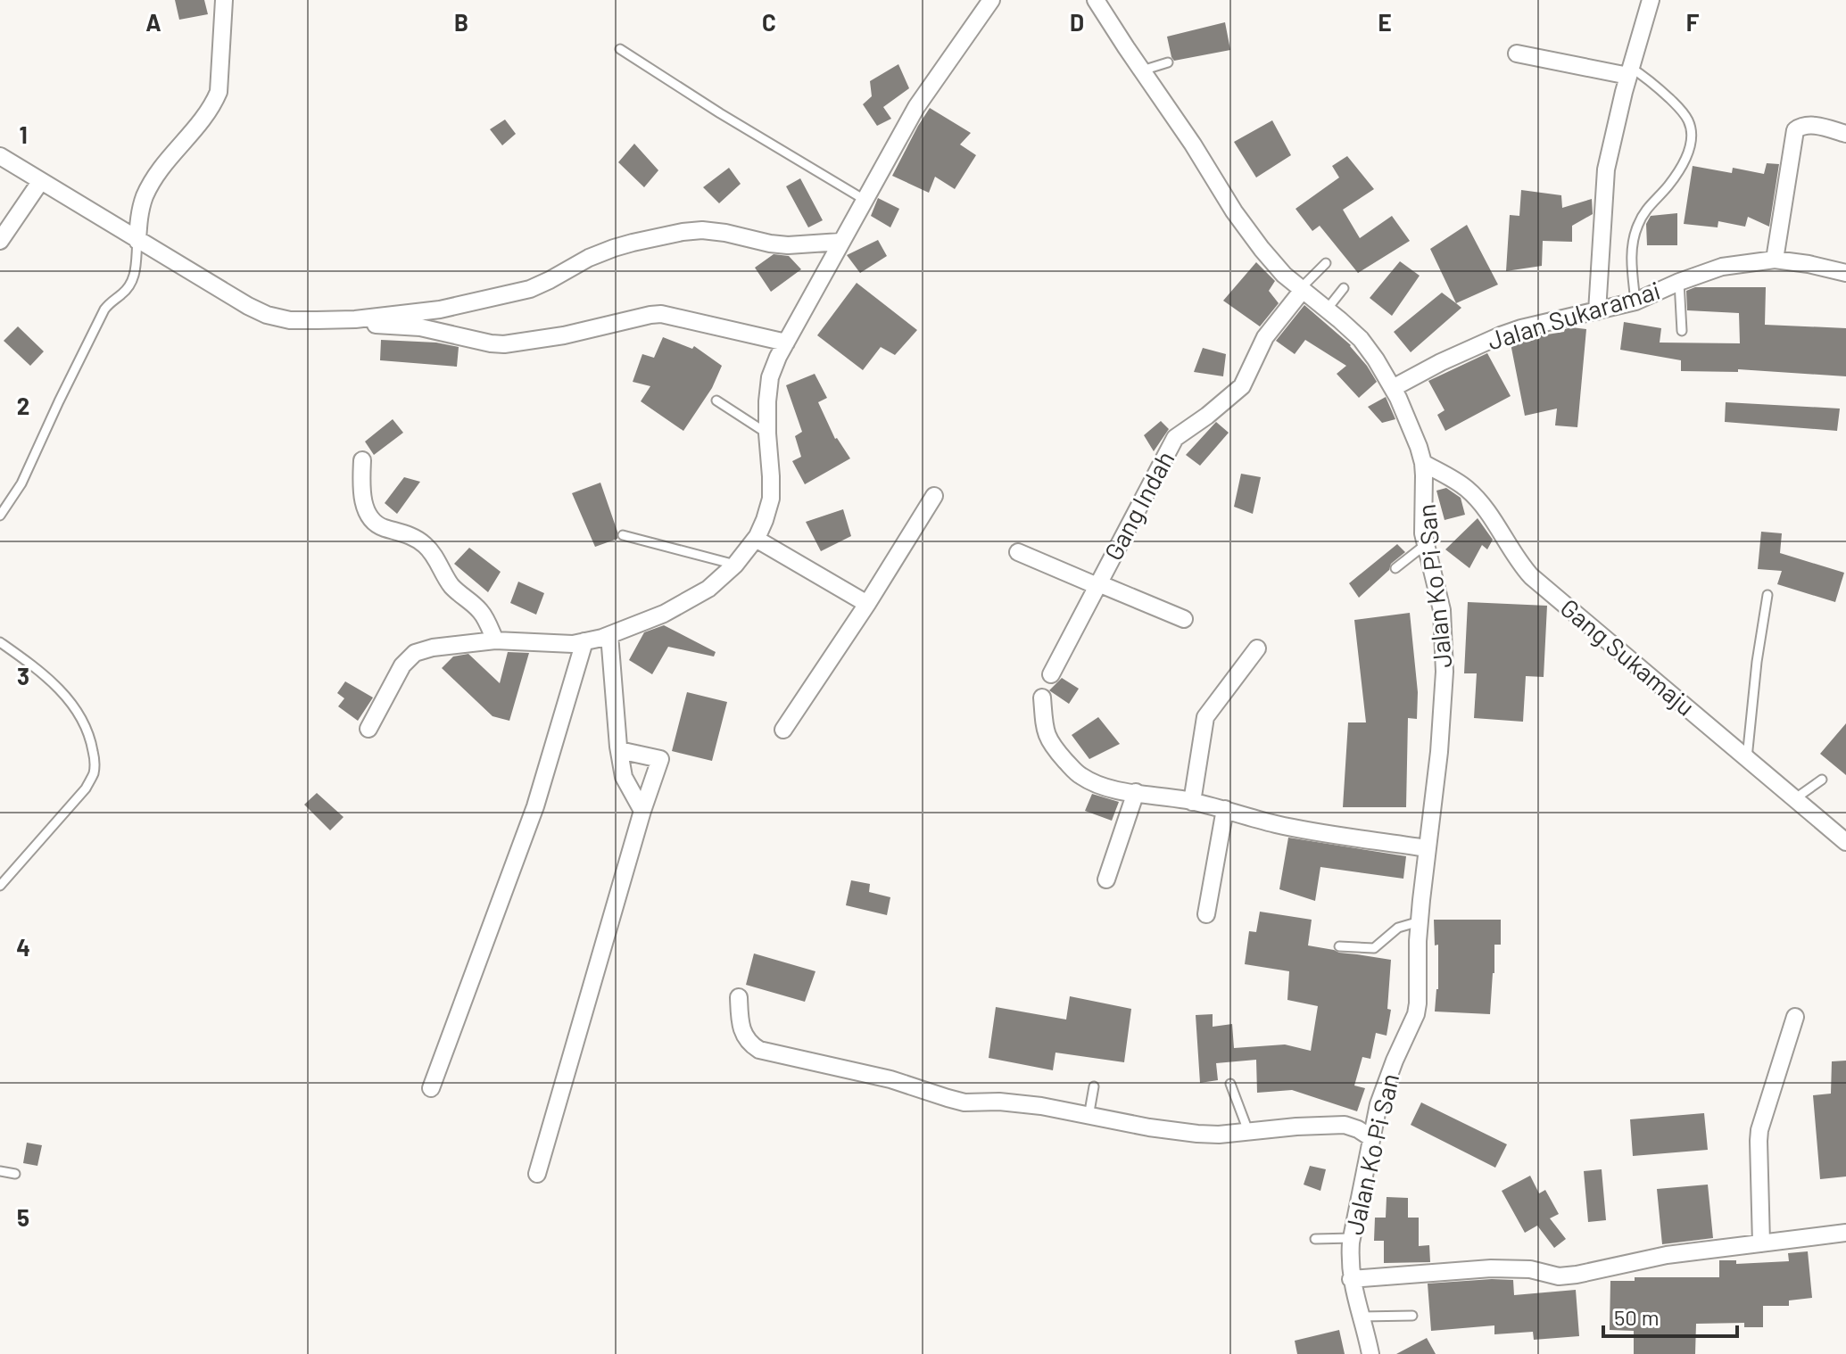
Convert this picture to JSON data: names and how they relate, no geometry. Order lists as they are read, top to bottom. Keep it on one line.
{"streets":{"street":["Jalan Sukaramai","Gang Indah","Jalan Ko Pi San","Gang Sukamaju"]},"crossings":[["Jalan Sukaramai","Jalan Ko Pi San"],["Gang Indah","Jalan Ko Pi San"],["Jalan Ko Pi San","Gang Sukamaju"]],"scale_bar":"50 m","grid":{"columns":["A","B","C","D","E","F"],"rows":["1","2","3","4","5"]}}
